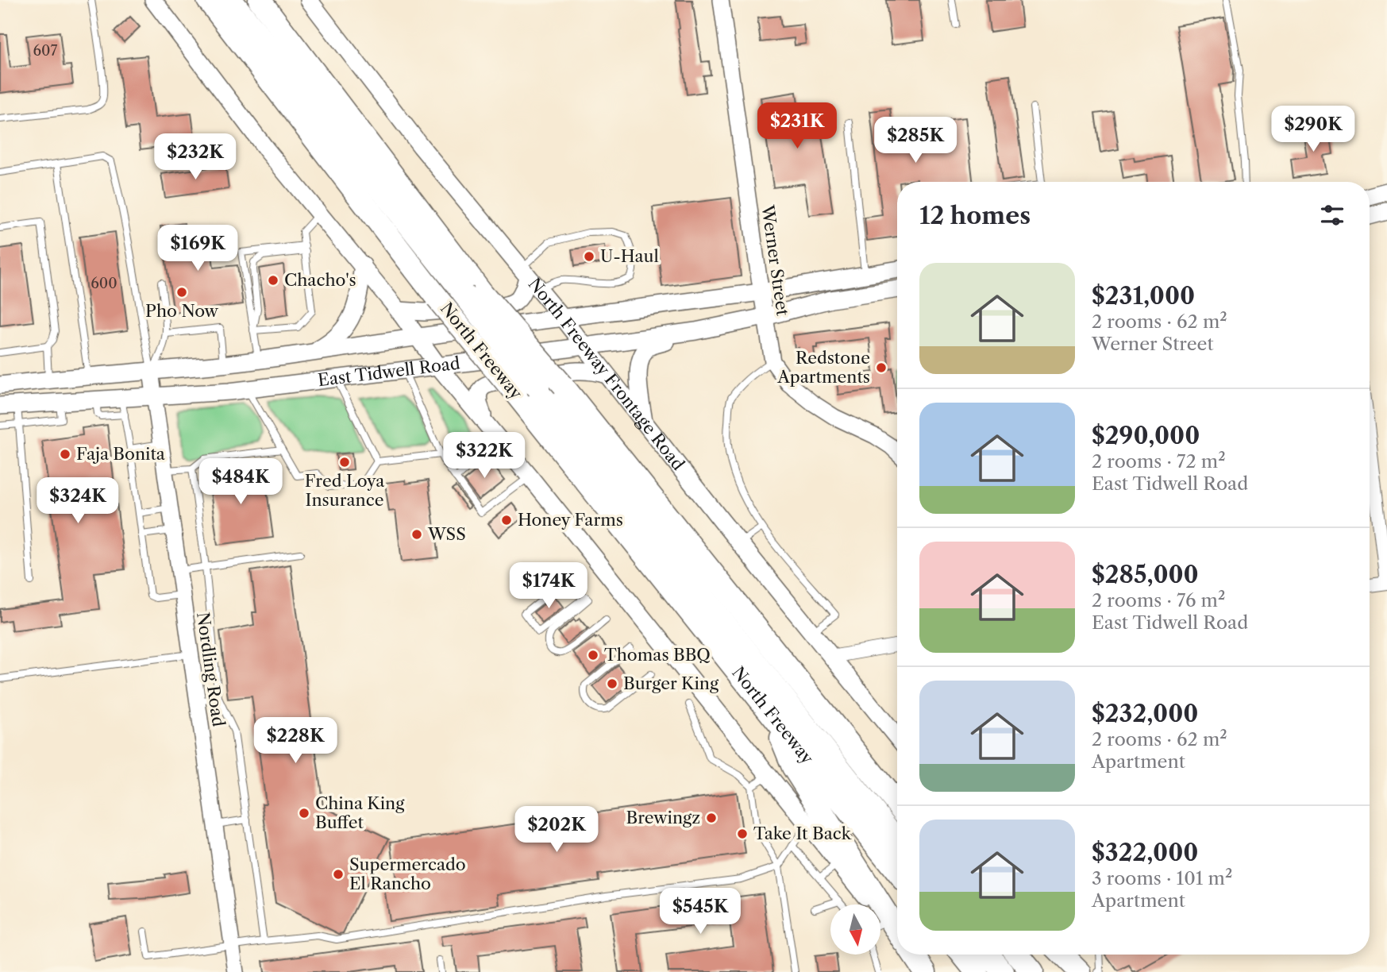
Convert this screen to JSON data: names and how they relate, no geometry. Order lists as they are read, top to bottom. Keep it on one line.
{"streets":{"highway":["North Freeway"],"main road":["East Tidwell Road","North Freeway Frontage Road"],"street":["Werner Street","Nordling Road"]},"crossings":[["Werner Street","East Tidwell Road"],["East Tidwell Road","North Freeway Frontage Road"],["East Tidwell Road","Nordling Road"]],"places":["U-Haul","Chacho's","Pho Now","Redstone Apartments","Faja Bonita","Fred Loya Insurance","Honey Farms","WSS","Thomas BBQ","Burger King","China King Buffet","Brewingz","Take It Back","Supermercado El Rancho"],"house_numbers":["607","600"],"north":"bottom","page":{"price":["$231K","$290K","$285K","$232K","$169K","$322K","$484K","$324K","$174K","$228K","$202K","$545K"],"heading":"12 homes","list":[{"name":"$231,000","note":"2 rooms · 62 m² · Werner Street"},{"name":"$290,000","note":"2 rooms · 72 m² · East Tidwell Road"},{"name":"$285,000","note":"2 rooms · 76 m² · East Tidwell Road"},{"name":"$232,000","note":"2 rooms · 62 m² · Apartment"},{"name":"$322,000","note":"3 rooms · 101 m² · Apartment"}]}}
